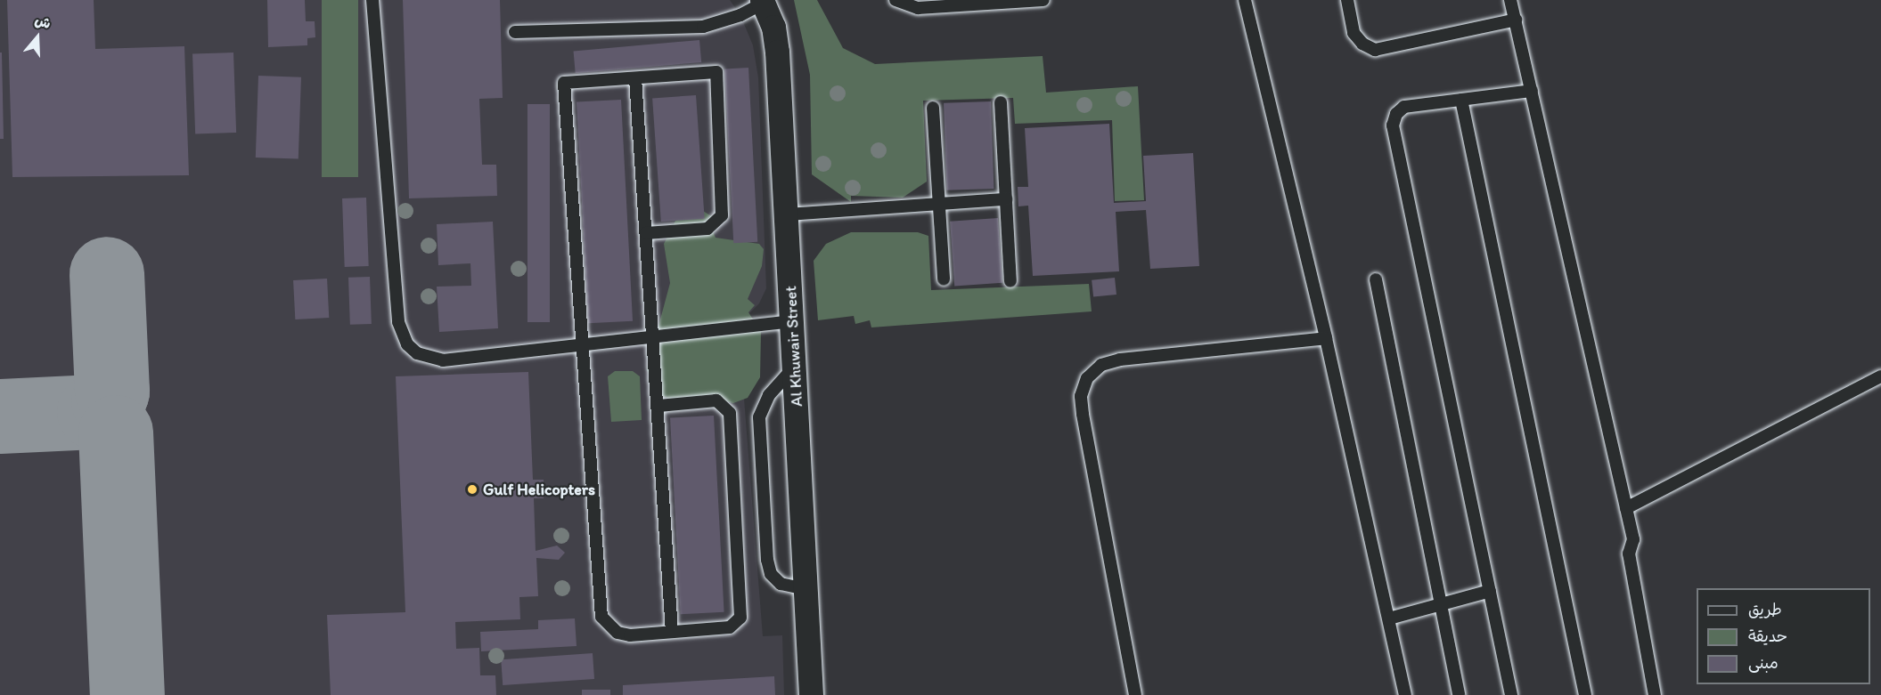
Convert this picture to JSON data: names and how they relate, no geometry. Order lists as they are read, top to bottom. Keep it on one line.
{"streets":{"street":["Al Khuwair Street"]},"places":["Gulf Helicopters"],"legend":["طريق","حديقة","مبنى"],"north":"top"}
